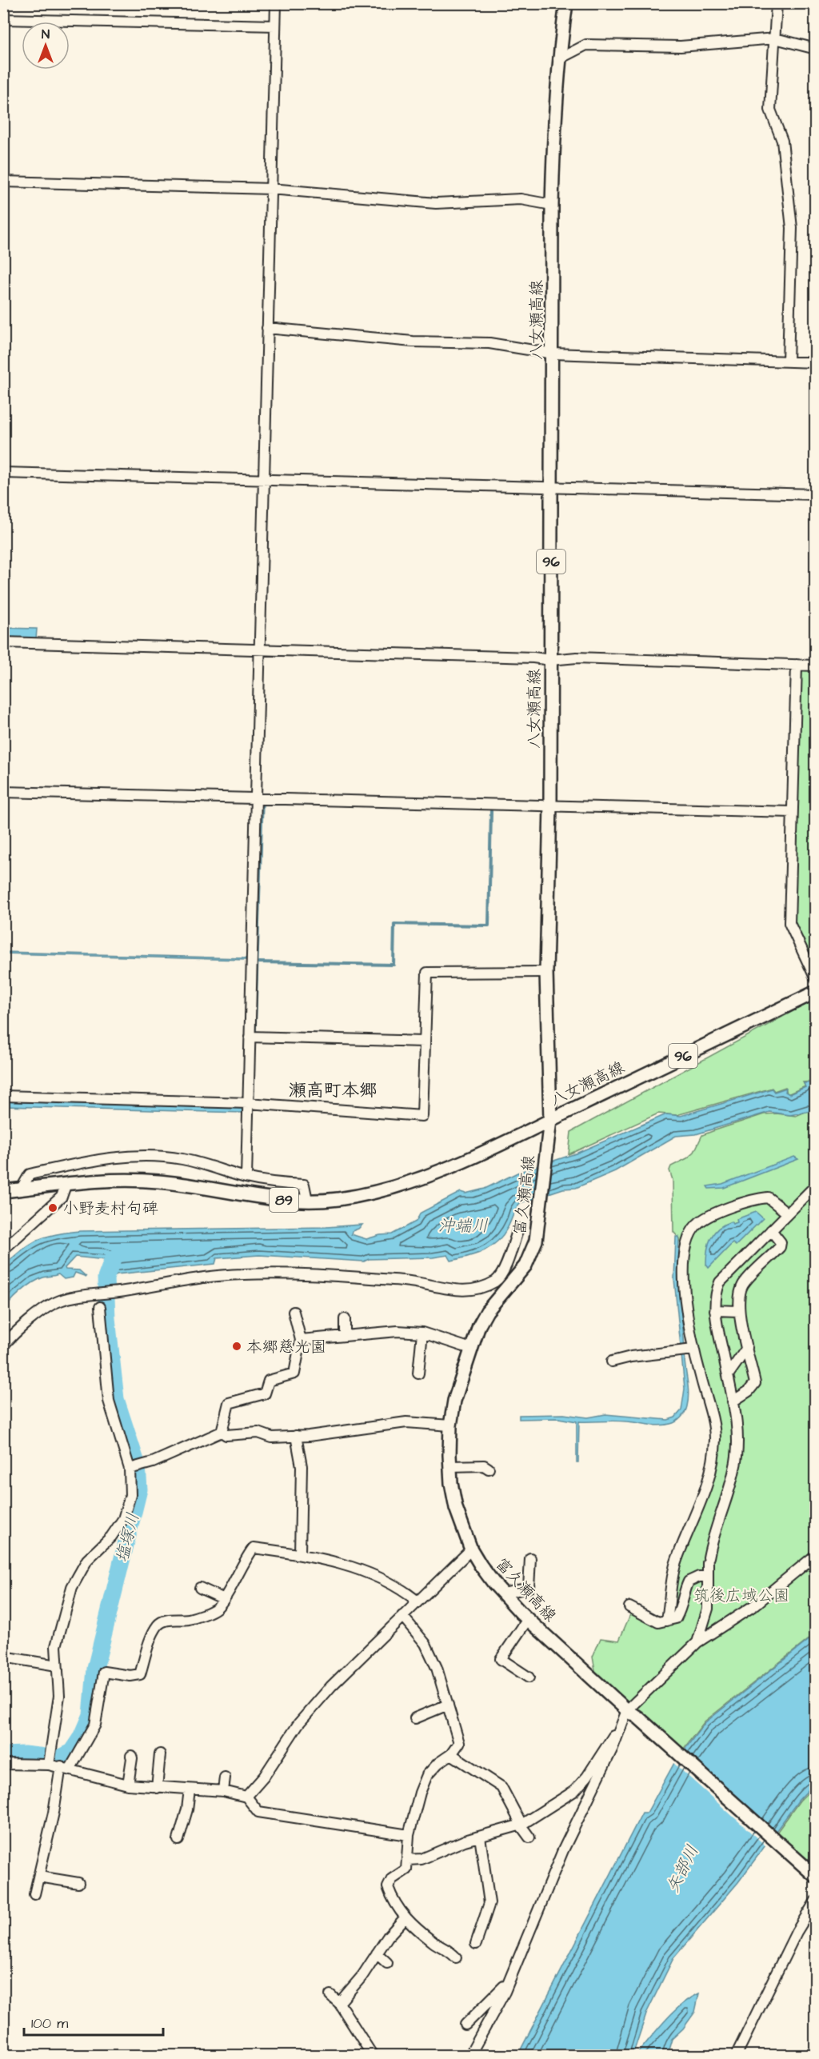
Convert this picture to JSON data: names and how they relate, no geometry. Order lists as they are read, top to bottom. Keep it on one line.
{"streets":{"main road":["八女瀬高線","96","富久瀬高線","89"]},"crossings":[["八女瀬高線","富久瀬高線"],["八女瀬高線","89"],["富久瀬高線","89"]],"districts":["瀬高町本郷"],"water":["沖端川","塩塚川","矢部川"],"parks":["筑後広域公園"],"places":["小野麦村句碑","本郷慈光園"],"scale_bar":"100 m","north":"top"}
